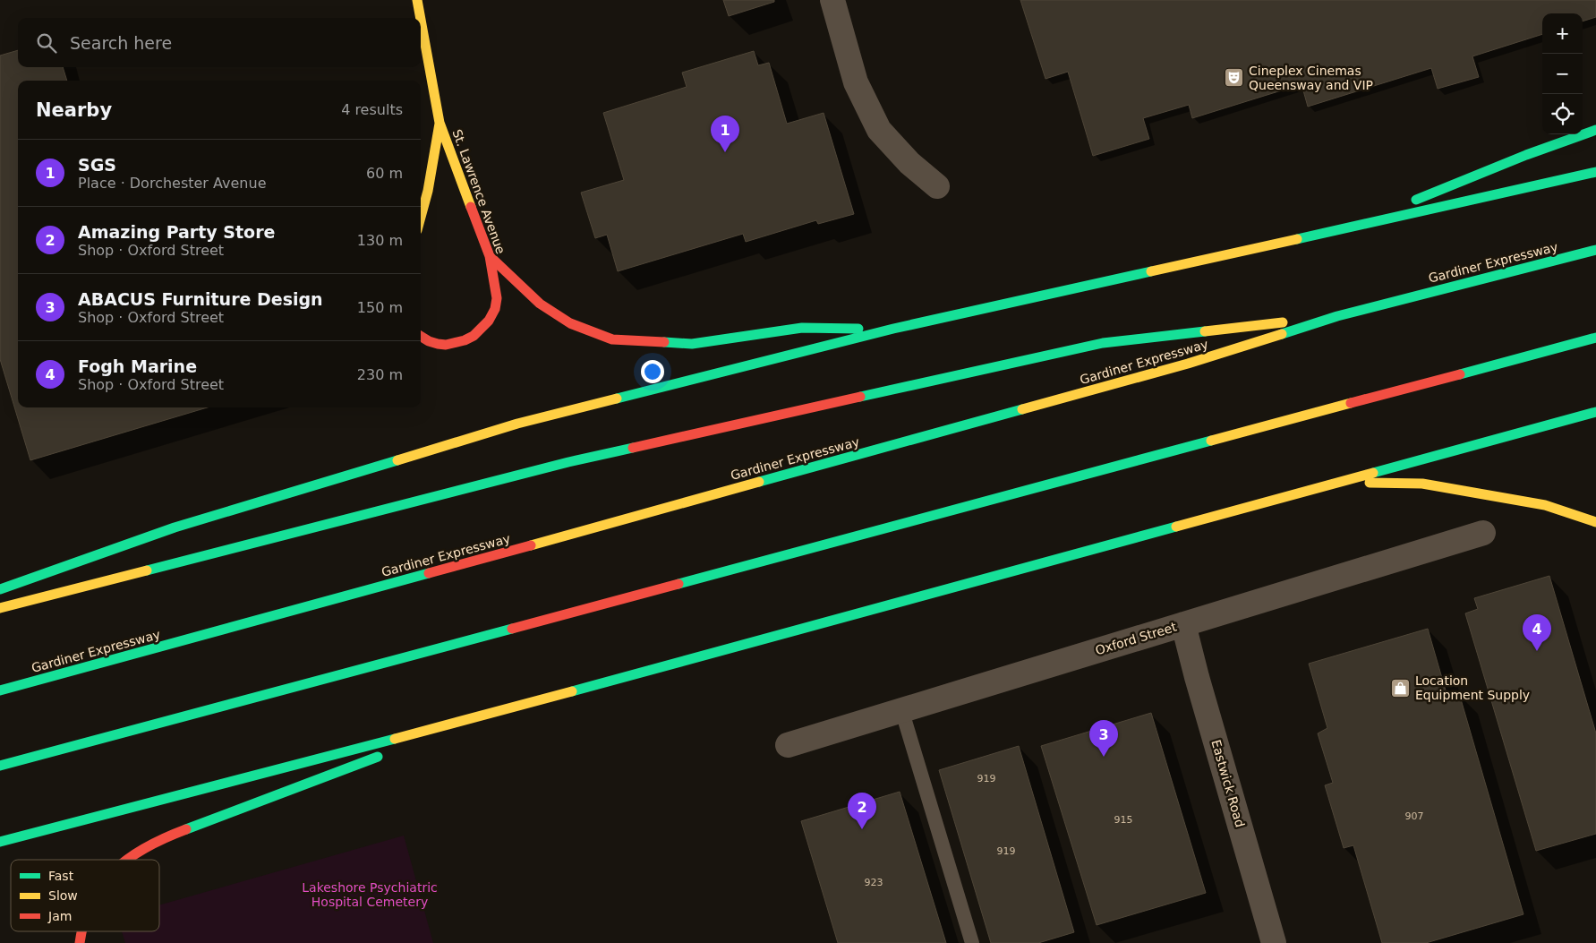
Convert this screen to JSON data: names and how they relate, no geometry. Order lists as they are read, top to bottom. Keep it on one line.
{"streets":{"main road":["St. Lawrence Avenue","Gardiner Expressway"],"street":["Oxford Street","Eastwick Road"]},"crossings":[["Oxford Street","Eastwick Road"]],"parks":["Lakeshore Psychiatric Hospital Cemetery"],"places":{"theatre":["Cineplex Cinemas Queensway and VIP"],"shop":["Location Equipment Supply"]},"house_numbers":["919","907","915","919","923"],"legend":["Fast","Slow","Jam"],"page":{"map_buttons":["+","−"],"search":"Search here","heading":["Nearby","4 results"],"pins":["1","4","3","2"],"list":[{"mark":"1","name":"SGS","note":"Place · Dorchester Avenue","value":"60 m"},{"mark":"2","name":"Amazing Party Store","note":"Shop · Oxford Street","value":"130 m"},{"mark":"3","name":"ABACUS Furniture Design","note":"Shop · Oxford Street","value":"150 m"},{"mark":"4","name":"Fogh Marine","note":"Shop · Oxford Street","value":"230 m"}]}}
